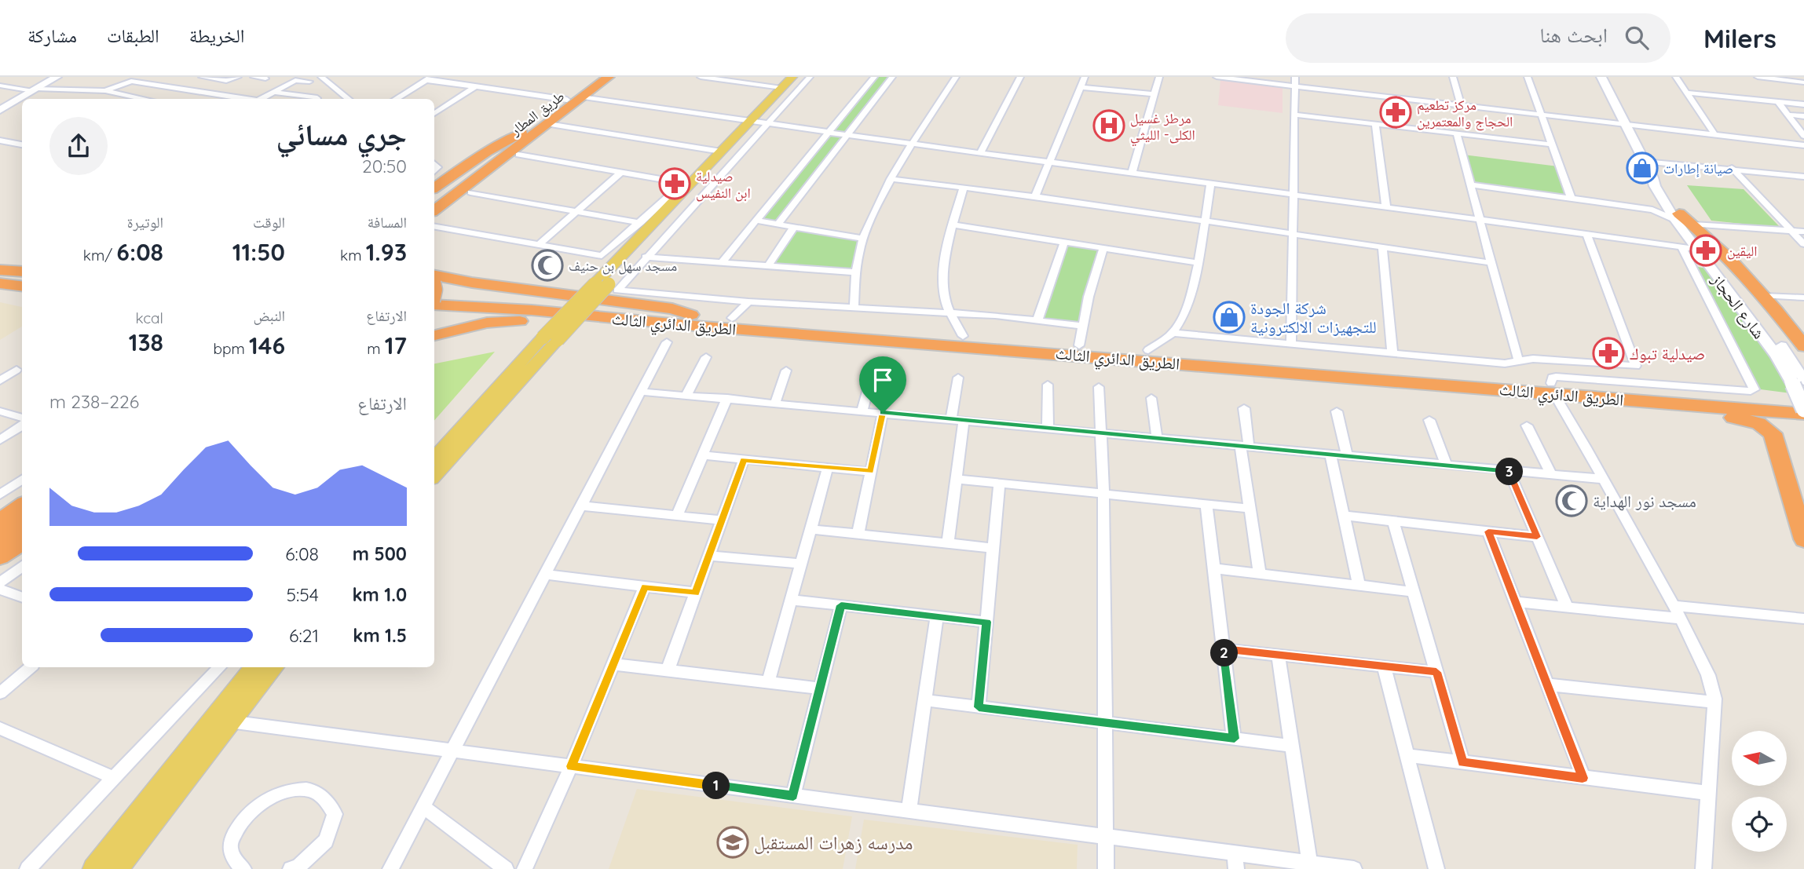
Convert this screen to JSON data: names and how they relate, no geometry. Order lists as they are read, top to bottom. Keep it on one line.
{"streets":{"highway":["طريق المطار","الطريق الدائري الثالث"],"main road":["شارع الحجاز"]},"crossings":[["شارع الحجاز","الطريق الدائري الثالث"]],"places":{"pharmacy":["مركز تطعيم الحجاج والمعتمرين","صيدلية ابن النفيس","اليقين","صيدلية تبوك"],"hospital":["مرطز غسيل الكلى- الليثي"],"shop":["صيانة إطارات","شركة الجودة للتجهيزات الالكترونية"],"mosque":["مسجد سهل بن حنيف","مسجد نور الهداية"],"school or university":["مدرسه زهرات المستقبل"]},"north":"left","page":{"header":"Milers","search":"ابحث هنا","nav":["الخريطة","الطبقات","مشاركة"],"heading":["جري مسائي","20:50"],"stats":[["المسافة","1.93 km"],["الوقت","11:50"],["الوتيرة","6:08 /km"],["الارتفاع","17 m"],["النبض","146 bpm"],["kcal","138"]],"chart":["الارتفاع","226–238 m"],"pins":["3","2","1"],"list":[{"name":"500 m","note":"6:08"},{"name":"1.0 km","note":"5:54"},{"name":"1.5 km","note":"6:21"}]}}
